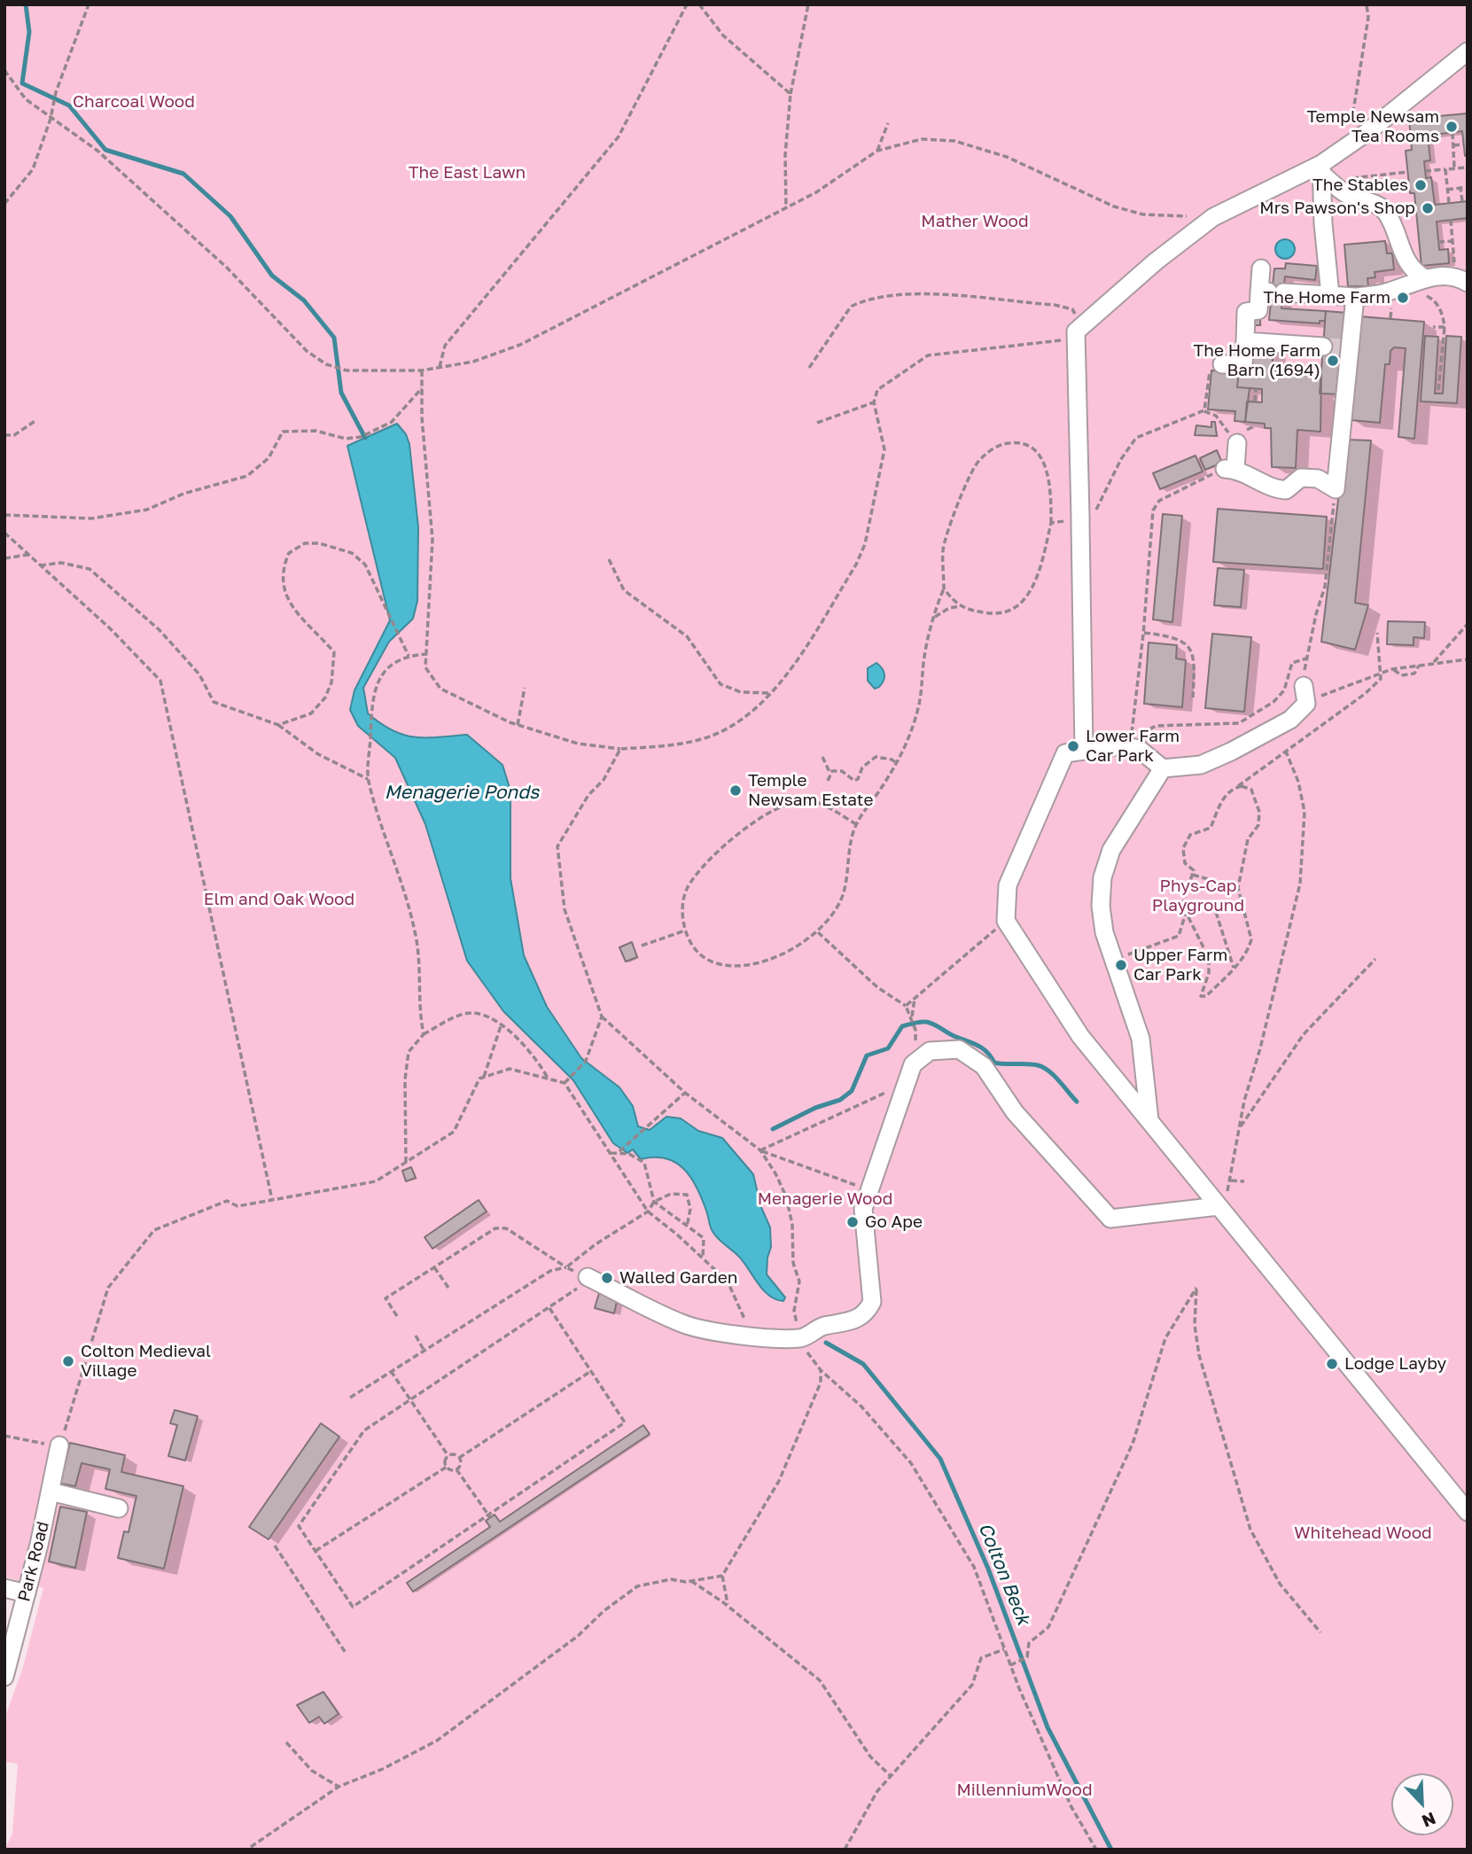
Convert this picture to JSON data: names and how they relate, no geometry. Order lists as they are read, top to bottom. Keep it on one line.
{"streets":{"street":["Park Road"]},"water":["Menagerie Ponds","Colton Beck"],"parks":["Charcoal Wood","The East Lawn","Mather Wood","Phys-Cap Playground","Elm and Oak Wood","Menagerie Wood","Whitehead Wood","MillenniumWood"],"places":["Temple Newsam Tea Rooms","The Stables","Mrs Pawson's Shop","The Home Farm","The Home Farm Barn (1694)","Lower Farm Car Park","Temple Newsam Estate","Upper Farm Car Park","Go Ape","Walled Garden","Colton Medieval Village","Lodge Layby"],"north":"bottom right"}
